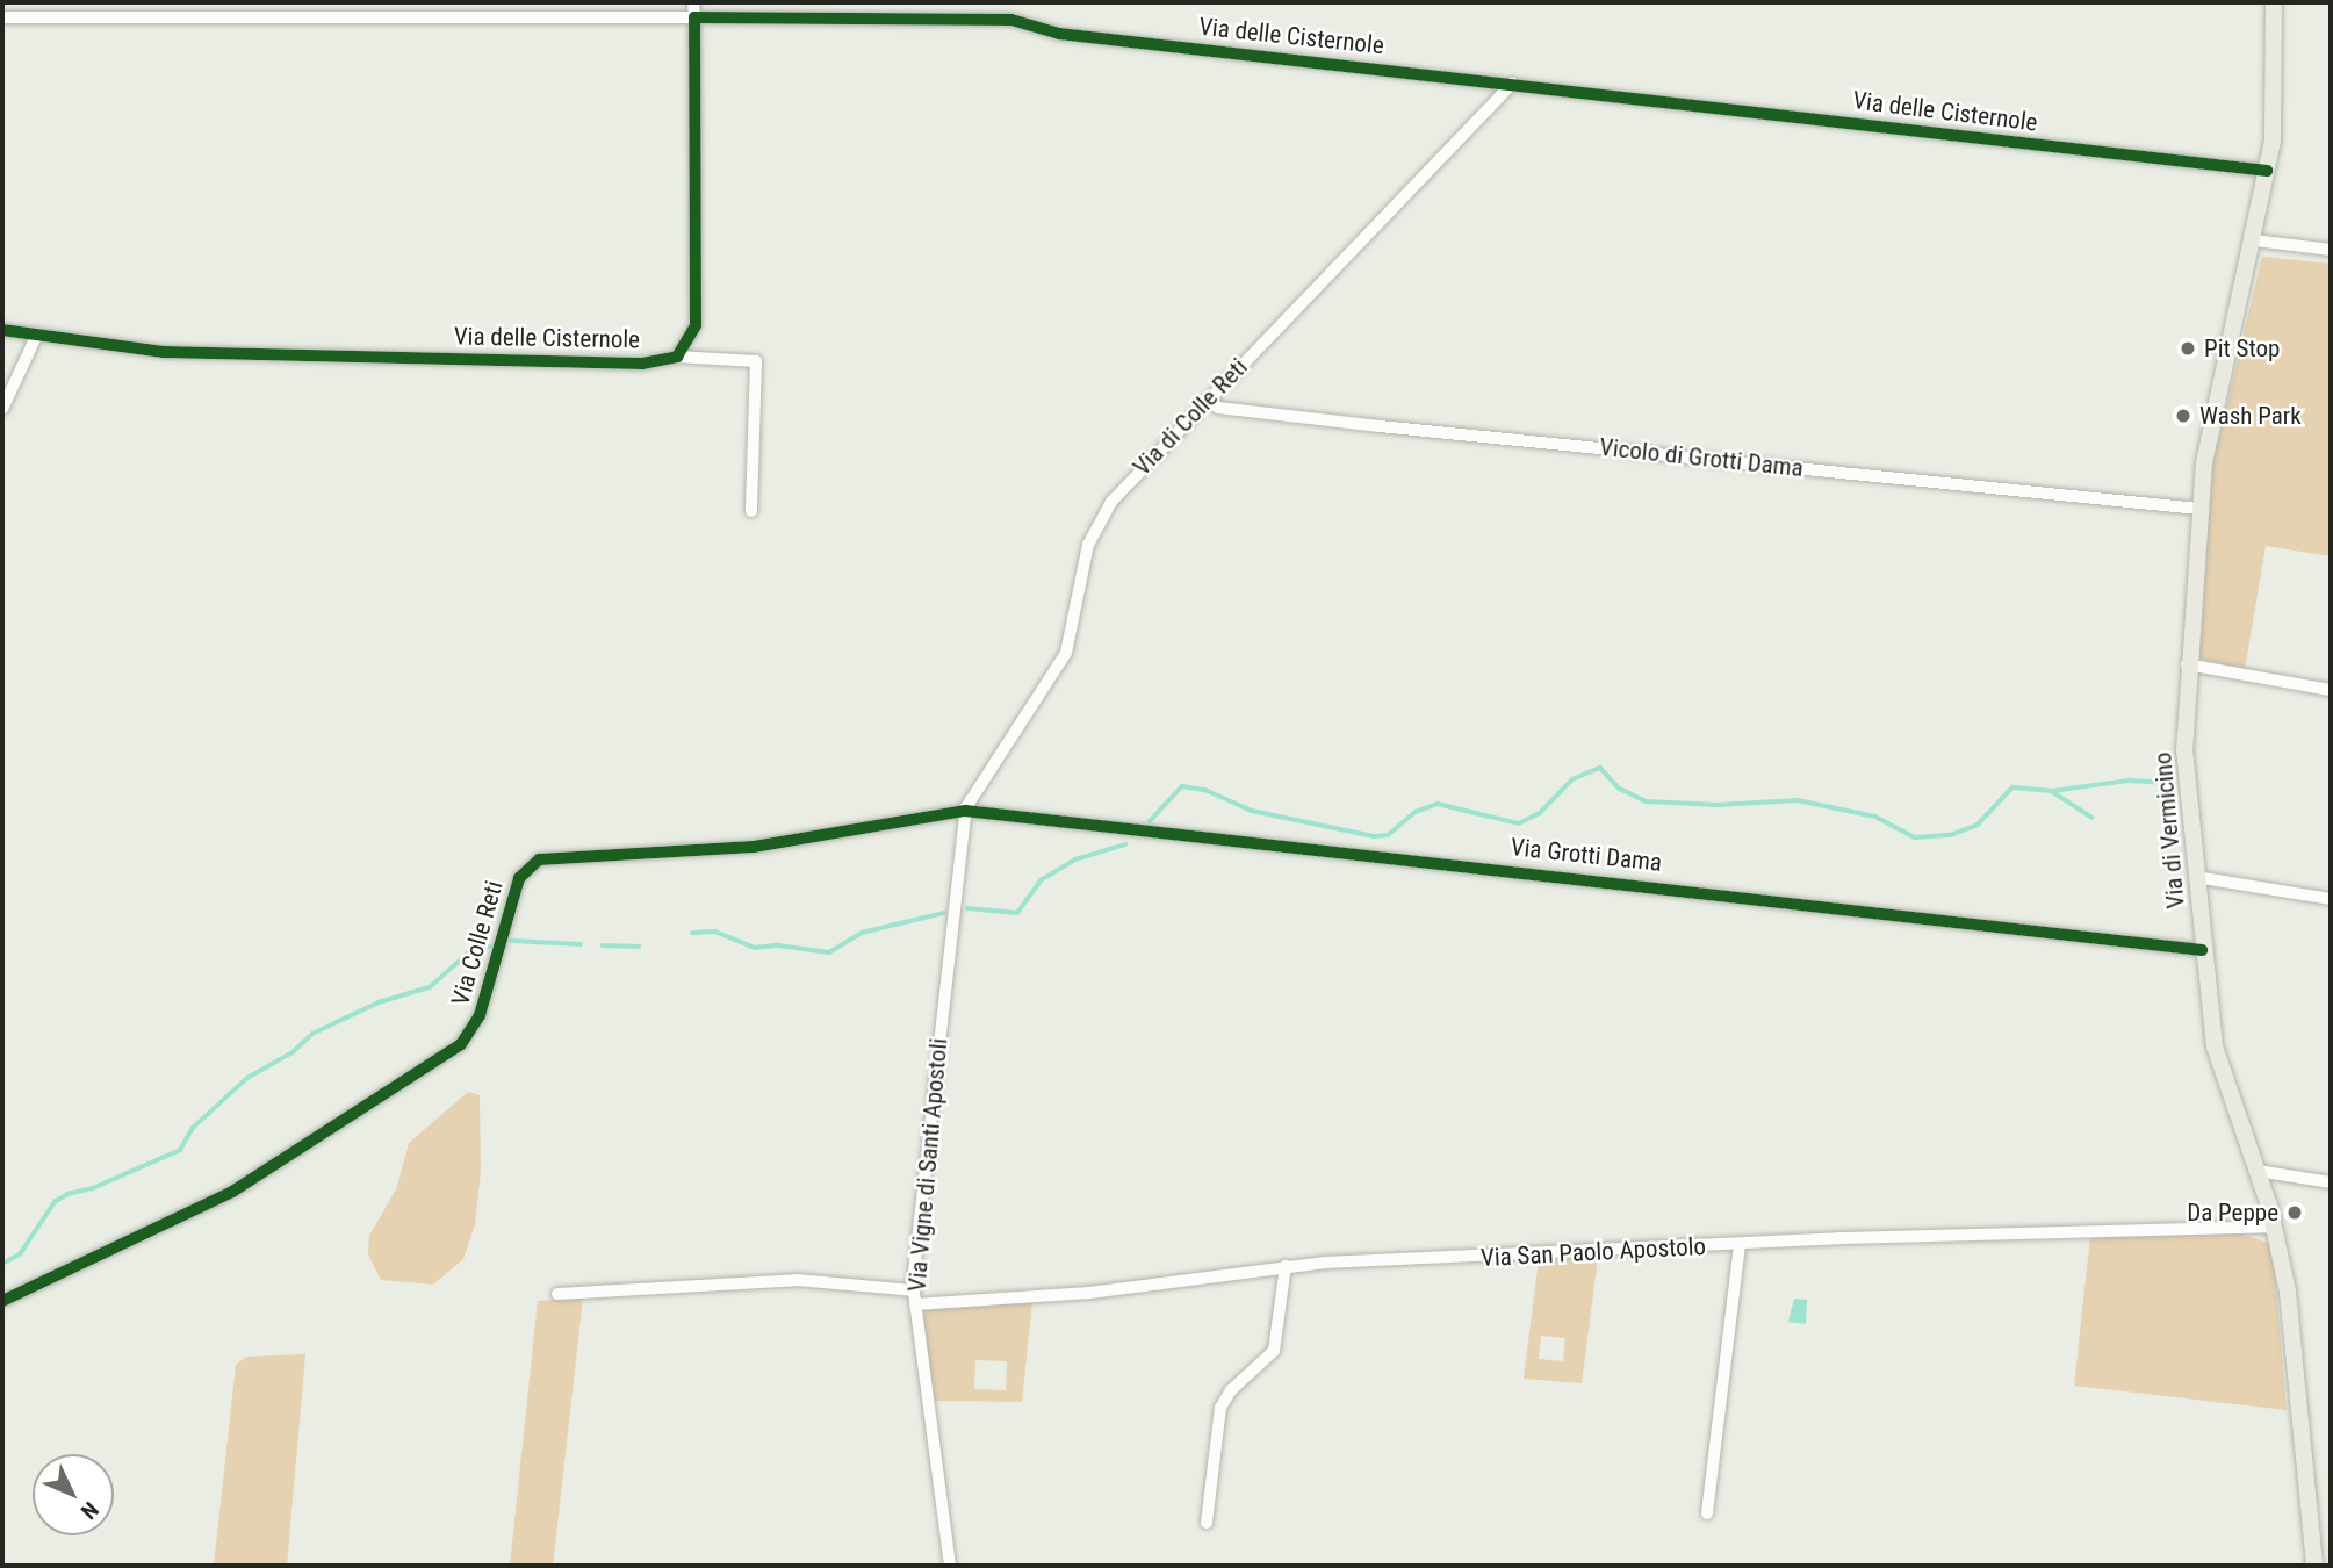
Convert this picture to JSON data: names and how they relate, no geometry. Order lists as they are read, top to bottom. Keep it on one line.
{"streets":{"main road":["Via di Vermicino"],"street":["Via delle Cisternole","Via di Colle Reti","Vicolo di Grotti Dama","Via Grotti Dama","Via Colle Reti","Via Vigne di Santi Apostoli","Via San Paolo Apostolo"]},"crossings":[["Via delle Cisternole","Via di Colle Reti"],["Via delle Cisternole","Via di Vermicino"],["Via di Colle Reti","Vicolo di Grotti Dama"],["Via di Colle Reti","Via Grotti Dama"],["Via di Colle Reti","Via Colle Reti"],["Via di Colle Reti","Via Vigne di Santi Apostoli"],["Vicolo di Grotti Dama","Via di Vermicino"],["Via di Vermicino","Via Grotti Dama"],["Via di Vermicino","Via San Paolo Apostolo"],["Via Grotti Dama","Via Colle Reti"],["Via Grotti Dama","Via Vigne di Santi Apostoli"],["Via Colle Reti","Via Vigne di Santi Apostoli"],["Via Vigne di Santi Apostoli","Via San Paolo Apostolo"]],"places":["Pit Stop","Wash Park","Da Peppe"],"north":"bottom right"}
